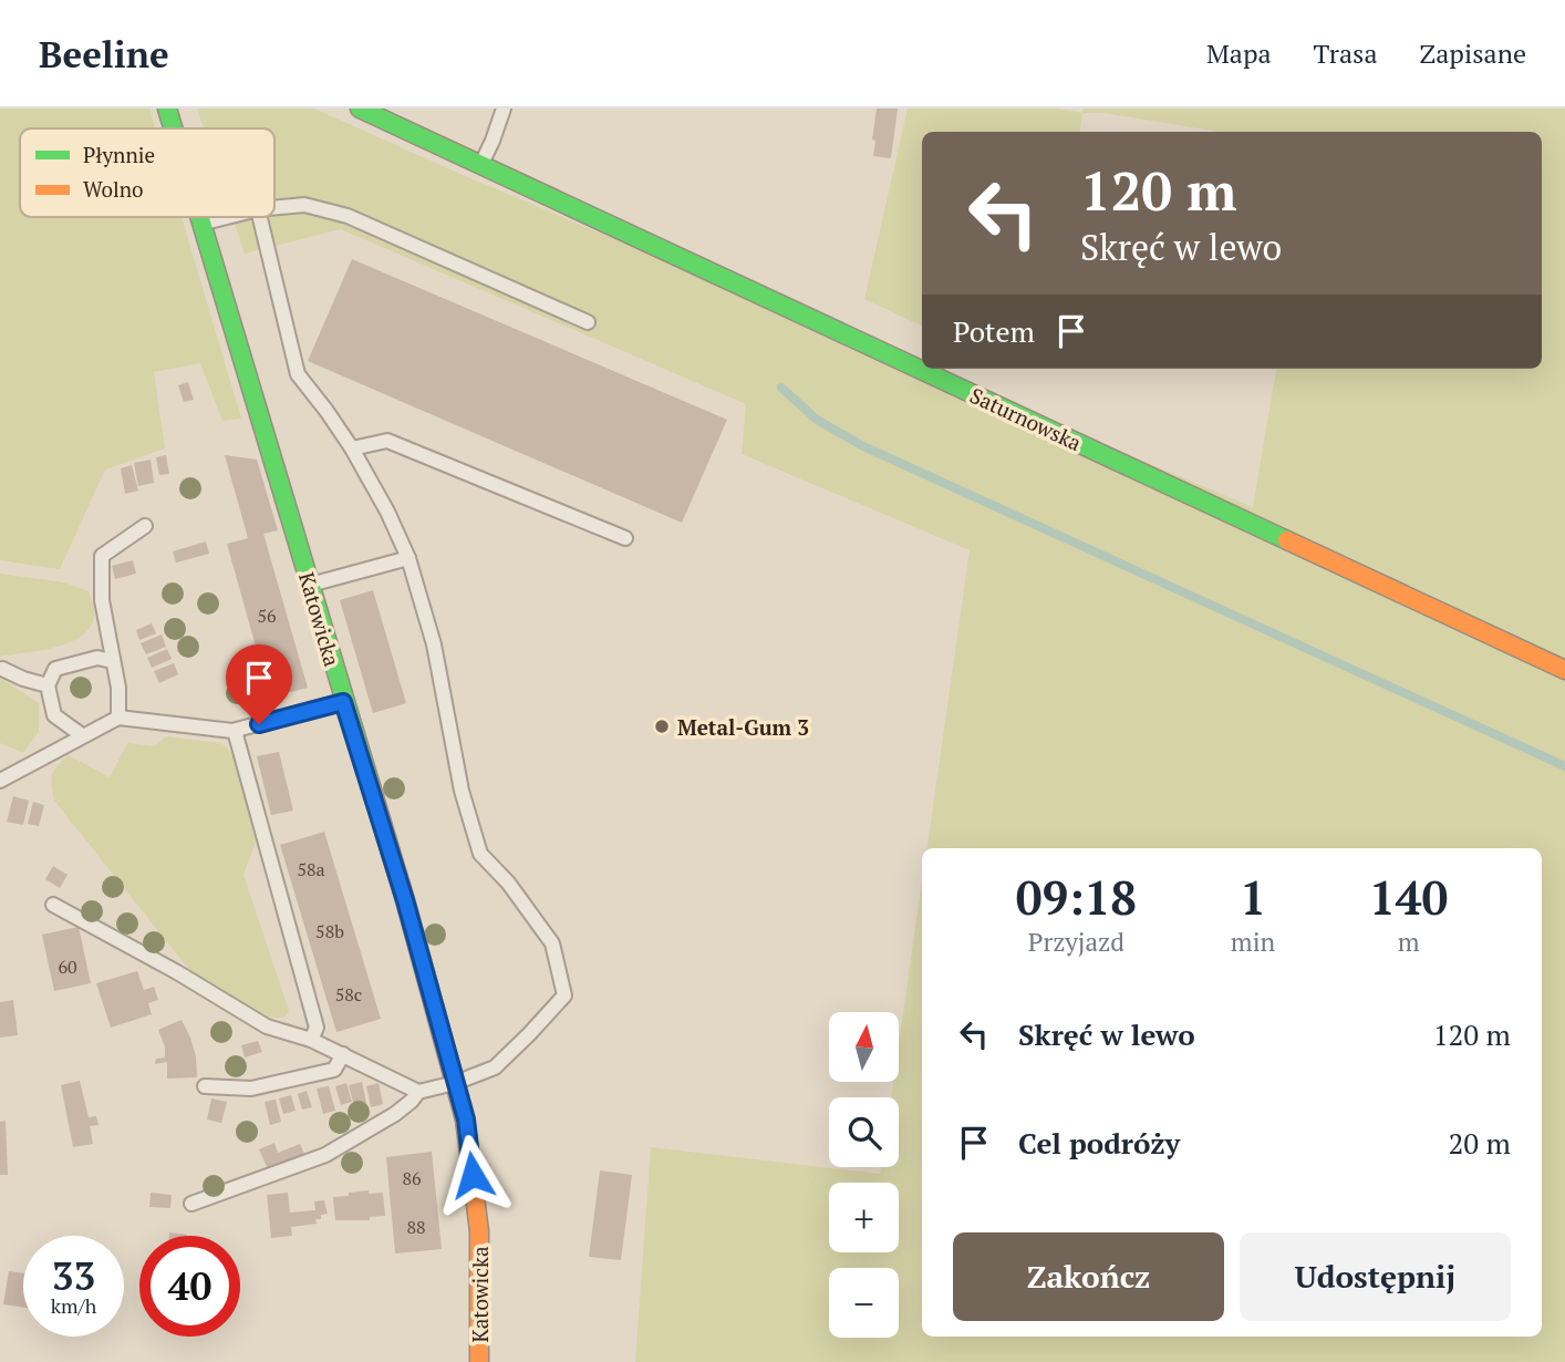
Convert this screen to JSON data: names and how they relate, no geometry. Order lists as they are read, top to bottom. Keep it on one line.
{"streets":{"street":["Saturnowska","Katowicka"]},"places":["Metal-Gum 3"],"house_numbers":["56","58a","58b","60","58c","86","88"],"legend":["Płynnie","Wolno"],"north":"top","page":{"header":"Beeline","nav":["Mapa","Trasa","Zapisane"],"turn":["120 m","Skręć w lewo"],"then":"Potem","eta":["09:18","Przyjazd","1","min","140","m"],"list":[{"name":"Skręć w lewo","value":"120 m"},{"name":"Cel podróży","value":"20 m"}],"map_buttons":["+","−"],"buttons":["Zakończ","Udostępnij"],"speed":"33 km/h","limit":"40"}}
